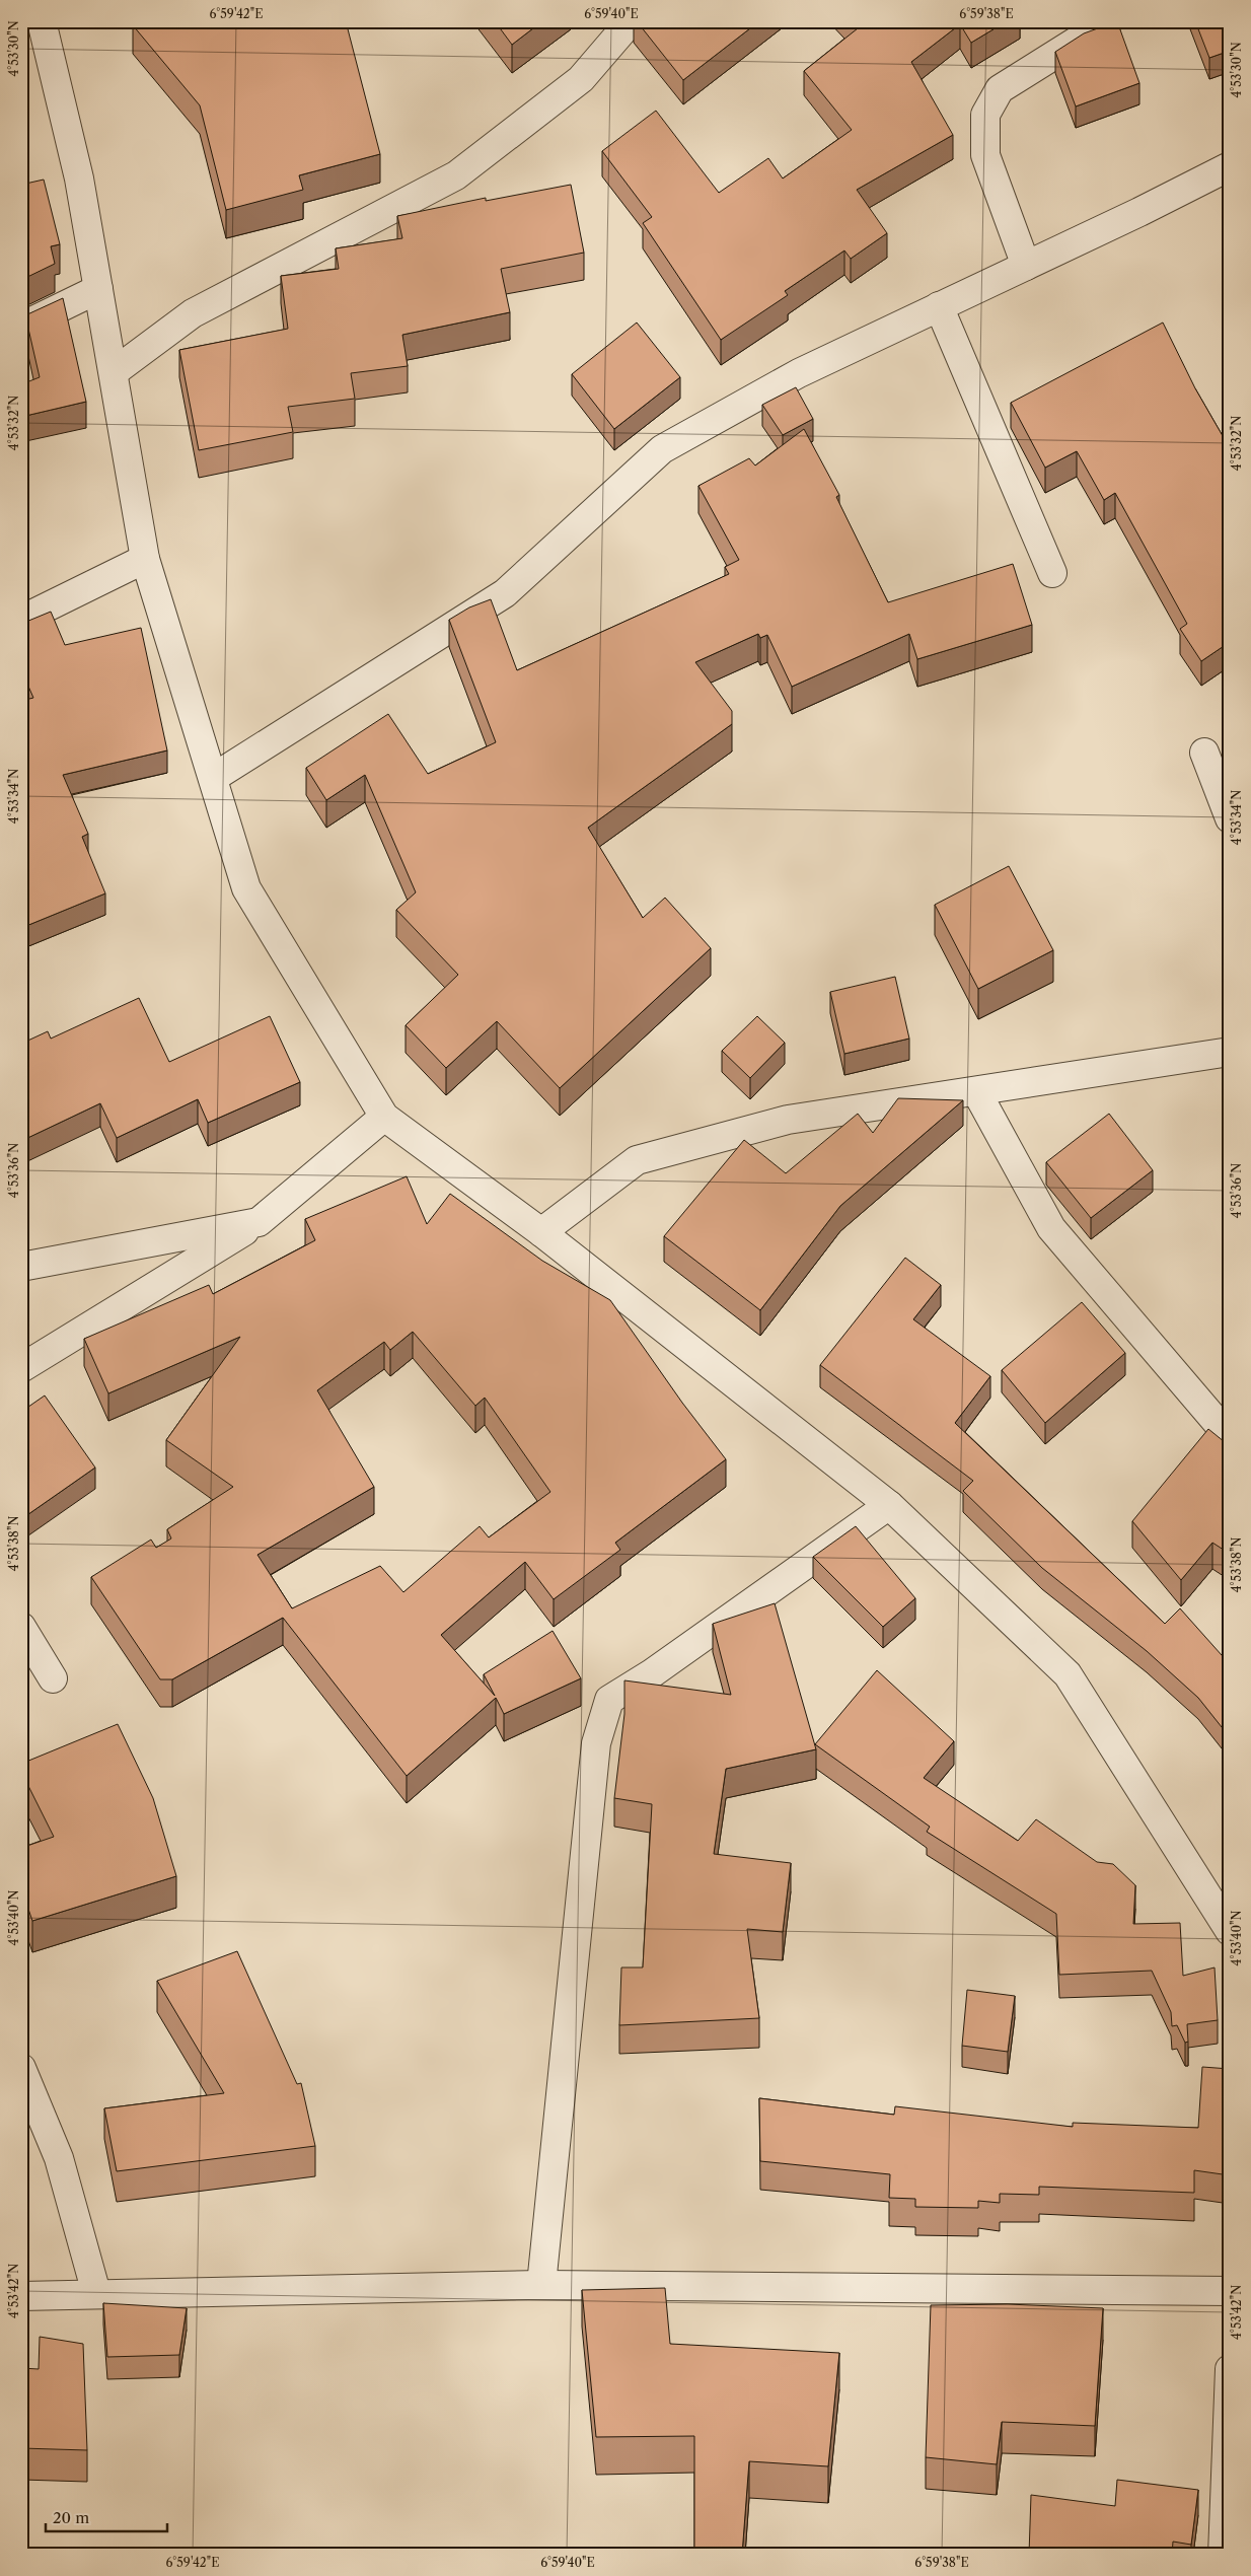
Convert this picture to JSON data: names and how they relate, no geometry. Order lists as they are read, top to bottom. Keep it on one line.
{"scale_bar":"20 m","coordinates":["6°59'42\"E","6°59'40\"E","6°59'38\"E","4°53'30\"N","4°53'32\"N","4°53'34\"N","4°53'36\"N","4°53'38\"N","4°53'40\"N","4°53'42\"N"]}
